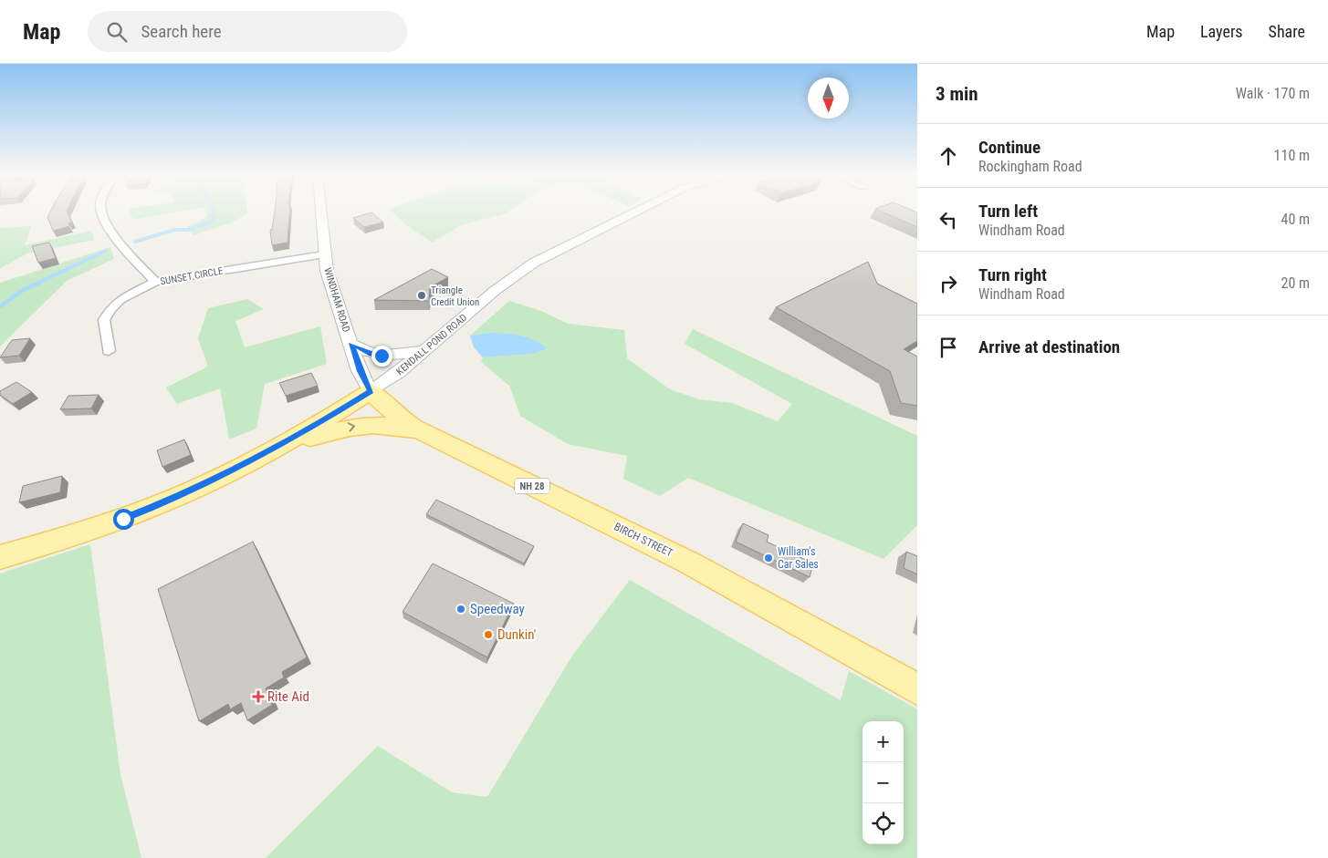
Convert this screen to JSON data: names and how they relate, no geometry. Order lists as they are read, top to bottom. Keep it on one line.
{"streets":{"main road":["NH 28","BIRCH STREET"],"street":["SUNSET CIRCLE","WINDHAM ROAD","KENDALL POND ROAD"]},"crossings":[["SUNSET CIRCLE","WINDHAM ROAD"],["WINDHAM ROAD","KENDALL POND ROAD"],["WINDHAM ROAD","NH 28"],["WINDHAM ROAD","BIRCH STREET"],["KENDALL POND ROAD","NH 28"],["KENDALL POND ROAD","BIRCH STREET"],["NH 28","BIRCH STREET"]],"places":{"other":["Triangle Credit Union","William's Car Sales","Speedway","Dunkin'"],"health":["Rite Aid"]},"north":"bottom","page":{"header":"Map","search":"Search here","nav":["Map","Layers","Share"],"heading":["3 min","Walk · 170 m"],"list":[["Continue","Rockingham Road","110 m"],["Turn left","Windham Road","40 m"],["Turn right","Windham Road","20 m"],"Arrive at destination"],"map_buttons":["+","−"]}}
